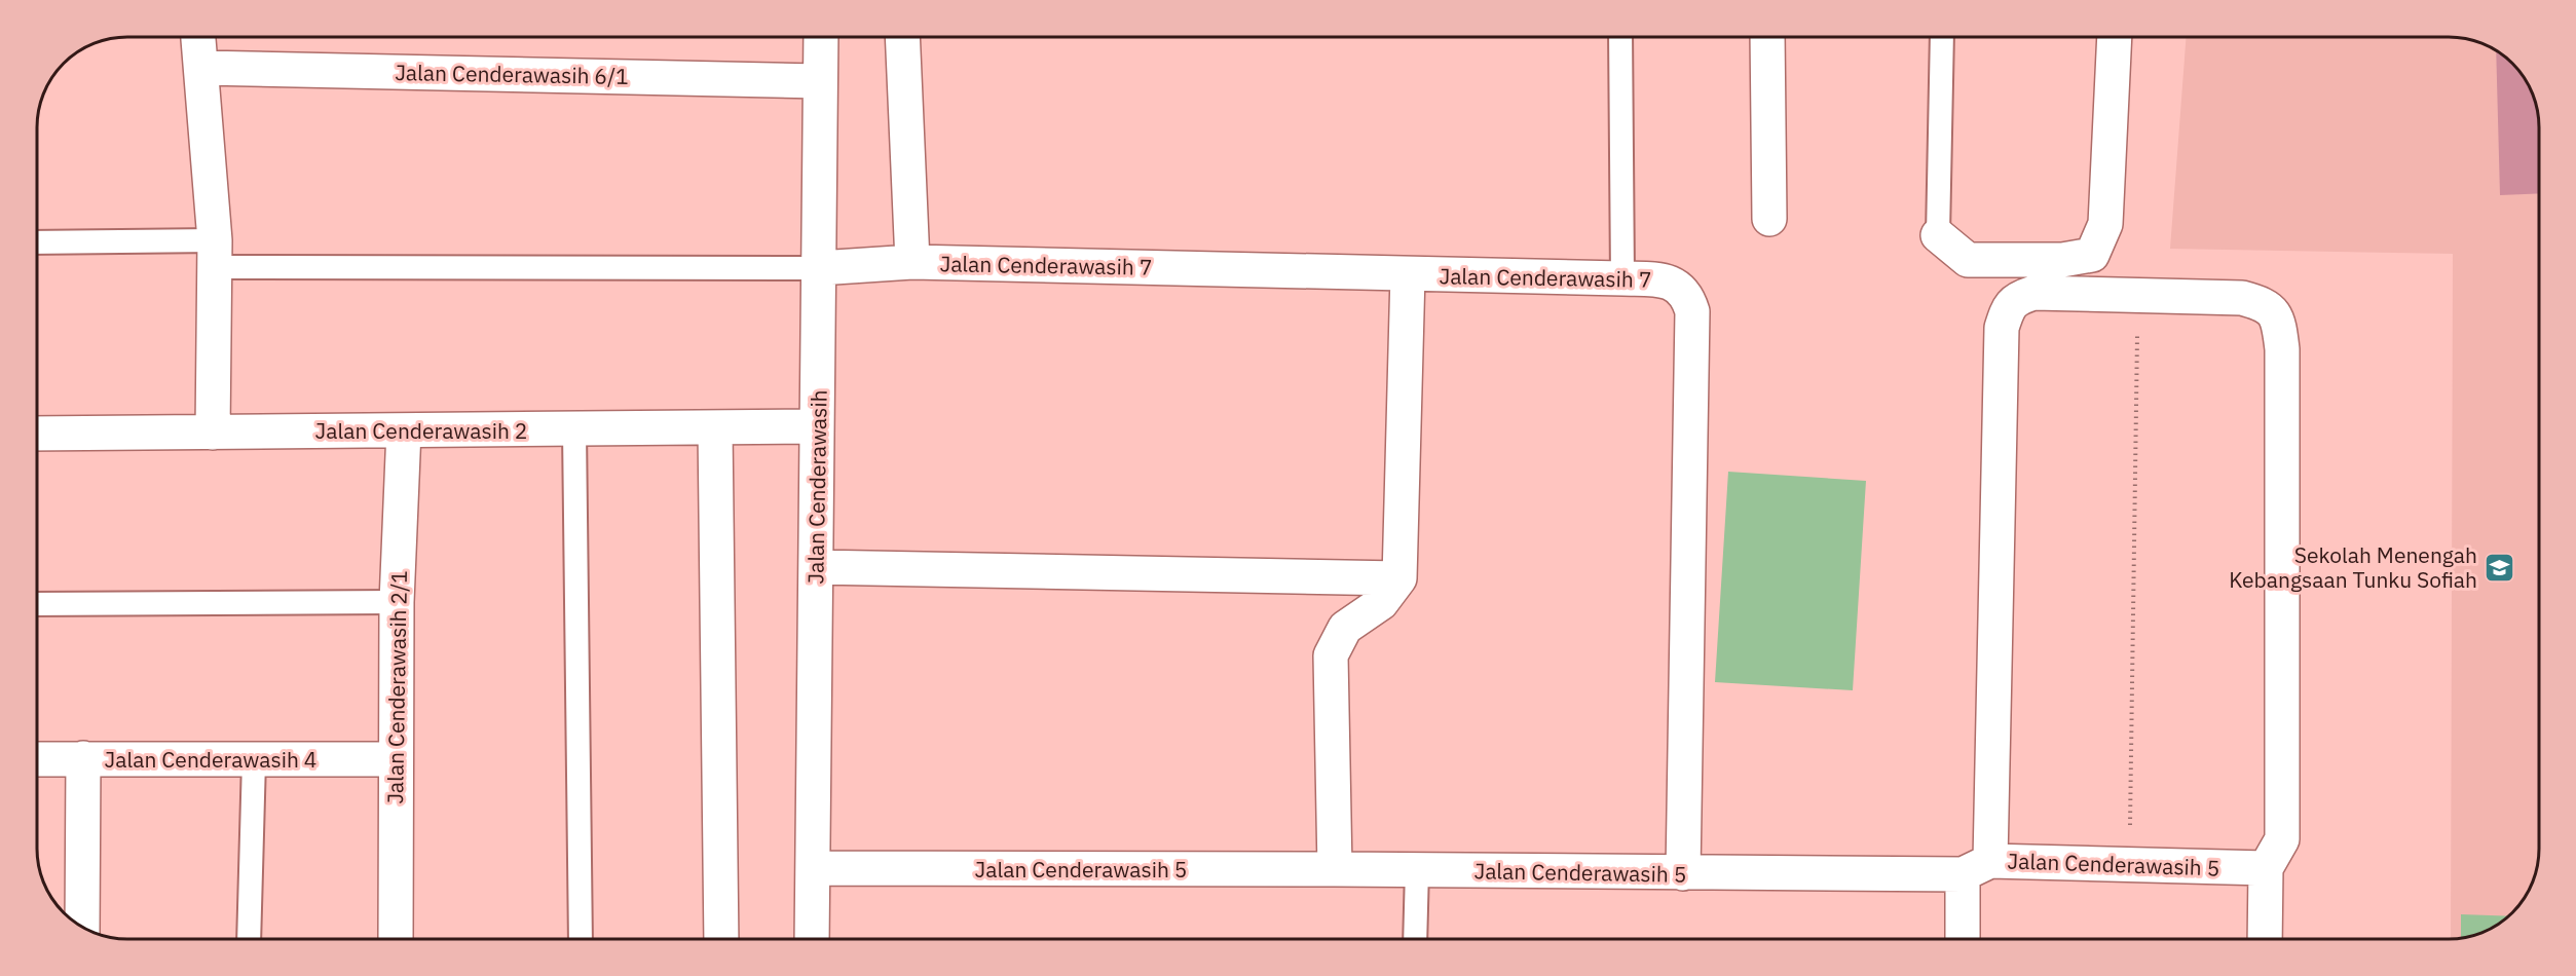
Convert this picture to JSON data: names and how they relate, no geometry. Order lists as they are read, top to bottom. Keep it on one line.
{"streets":{"street":["Jalan Cenderawasih 6/1","Jalan Cenderawasih 7","Jalan Cenderawasih 2","Jalan Cenderawasih","Jalan Cenderawasih 2/1","Jalan Cenderawasih 4","Jalan Cenderawasih 5"]},"crossings":[["Jalan Cenderawasih 6/1","Jalan Cenderawasih"],["Jalan Cenderawasih 7","Jalan Cenderawasih"],["Jalan Cenderawasih 7","Jalan Cenderawasih 5"],["Jalan Cenderawasih 2","Jalan Cenderawasih"],["Jalan Cenderawasih 2","Jalan Cenderawasih 2/1"],["Jalan Cenderawasih","Jalan Cenderawasih 5"],["Jalan Cenderawasih 2/1","Jalan Cenderawasih 4"]],"places":{"school or university":["Sekolah Menengah Kebangsaan Tunku Sofiah"]}}
